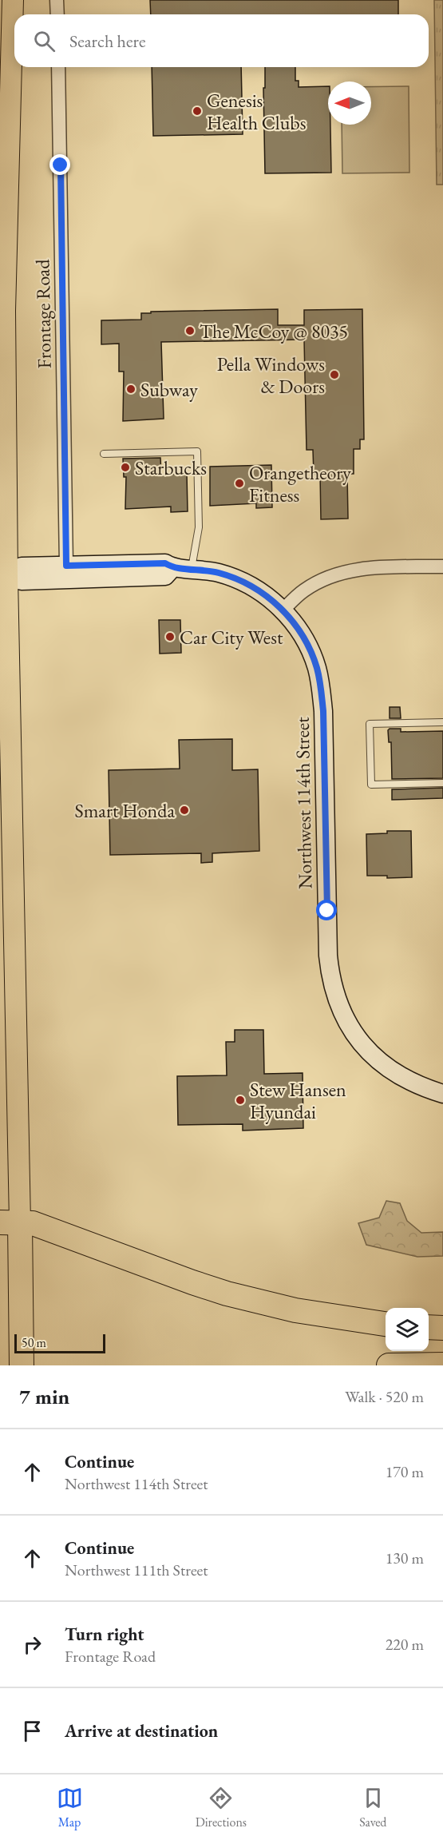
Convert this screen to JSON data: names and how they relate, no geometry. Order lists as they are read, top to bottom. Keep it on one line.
{"streets":{"street":["Frontage Road","Northwest 114th Street"]},"places":["Genesis Health Clubs","The McCoy @ 8035","Pella Windows & Doors","Subway","Starbucks","Orangetheory Fitness","Car City West","Smart Honda","Stew Hansen Hyundai"],"scale_bar":"50 m","north":"left","page":{"search":"Search here","scale":"50 m","heading":["7 min","Walk · 520 m"],"list":[["Continue","Northwest 114th Street","170 m"],["Continue","Northwest 111th Street","130 m"],["Turn right","Frontage Road","220 m"],"Arrive at destination"],"nav":["Map","Directions","Saved"]}}
